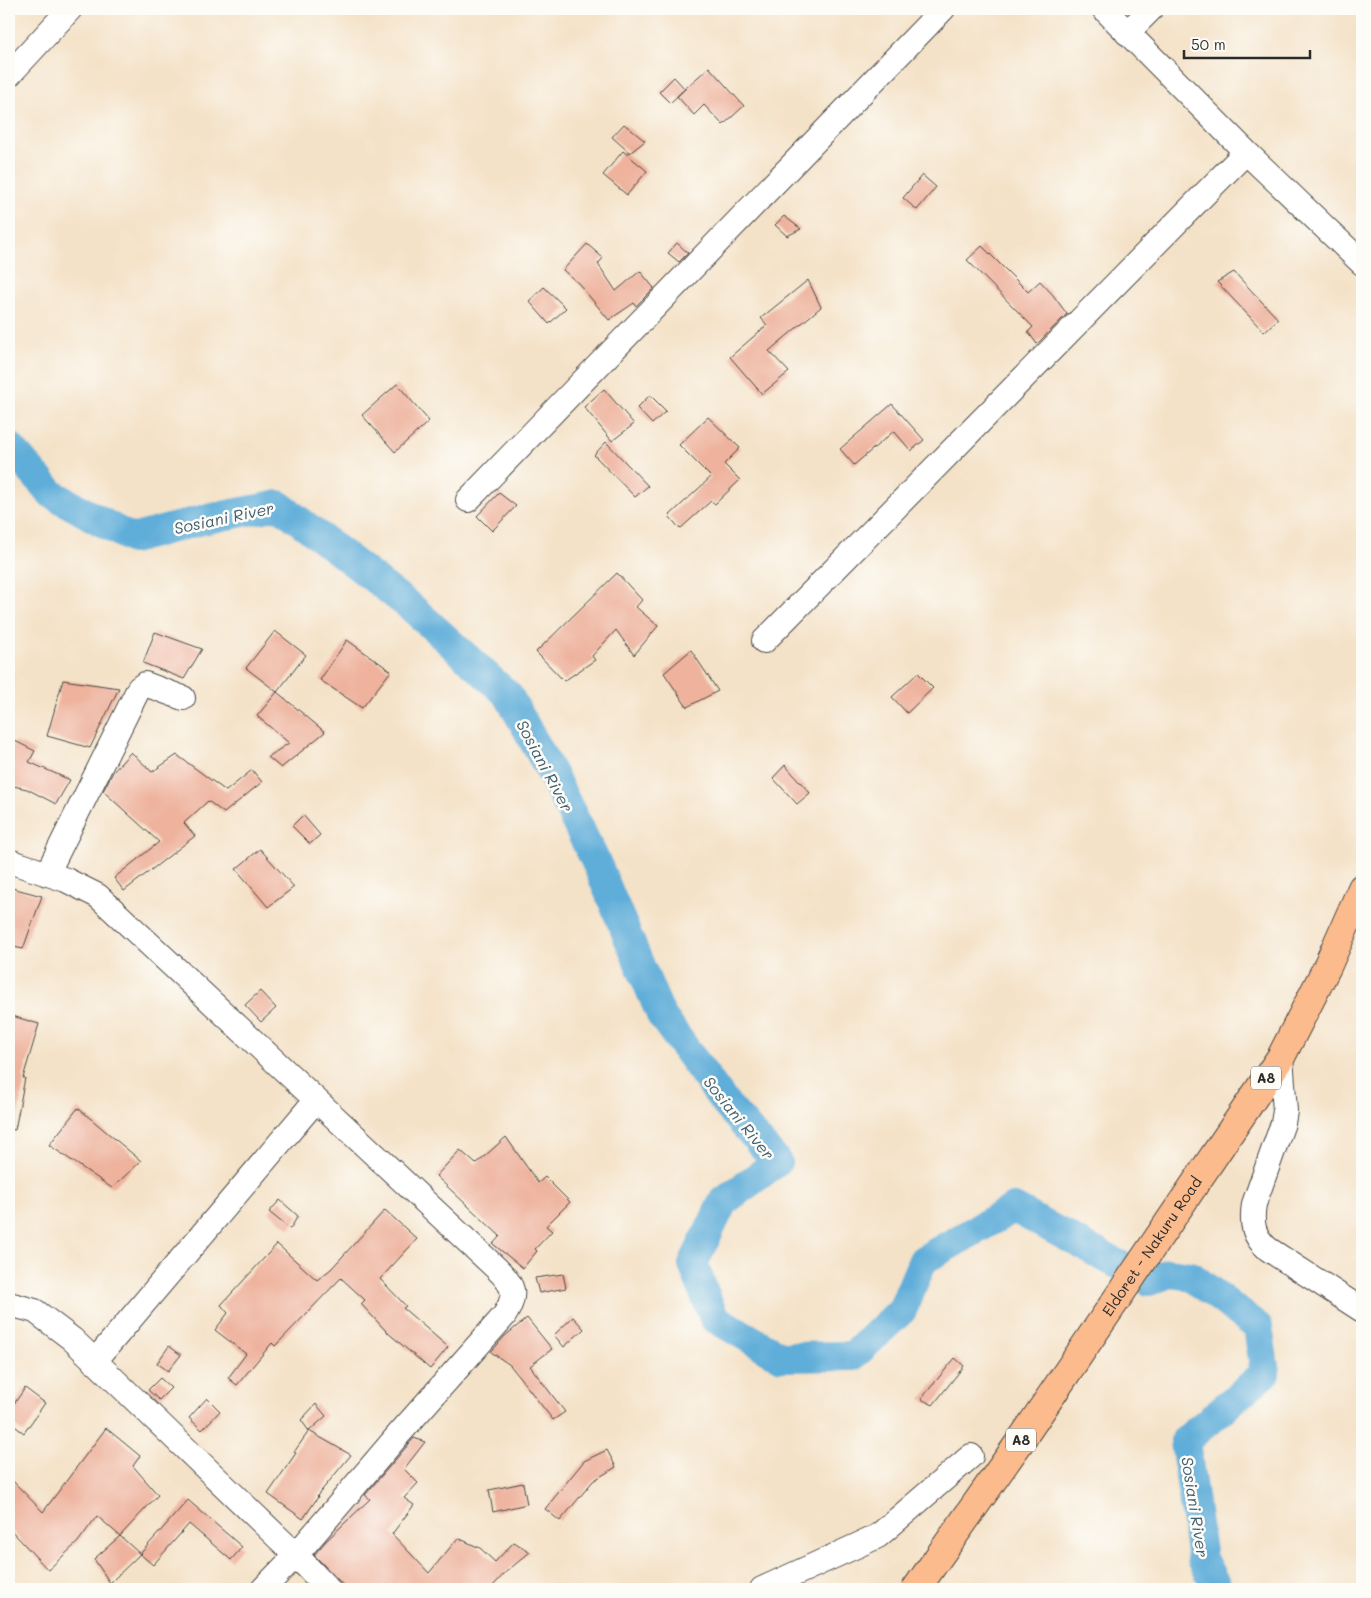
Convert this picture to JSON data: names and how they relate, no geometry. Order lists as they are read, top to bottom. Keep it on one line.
{"streets":{"highway":["A8","Eldoret - Nakuru Road"]},"water":["Sosiani River"],"scale_bar":"50 m"}
